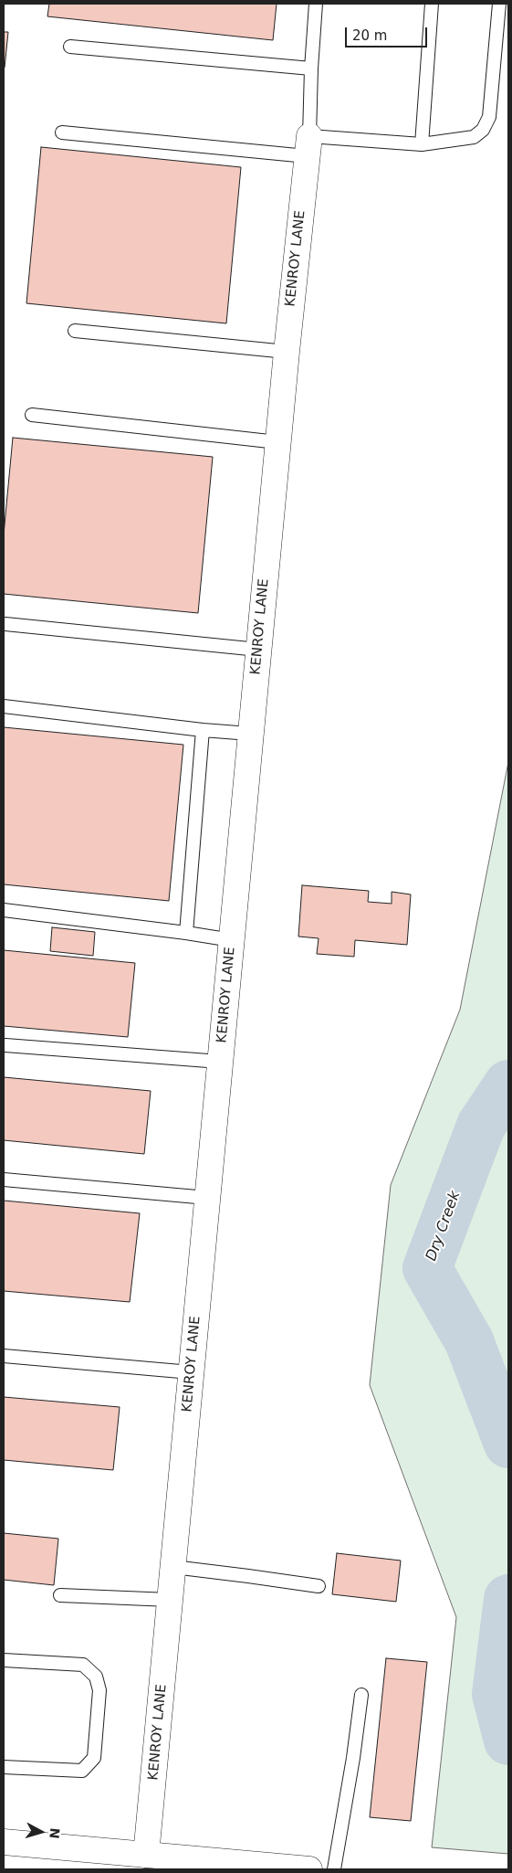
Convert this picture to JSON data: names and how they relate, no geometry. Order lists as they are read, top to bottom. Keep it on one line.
{"streets":{"street":["KENROY LANE"]},"water":["Dry Creek"],"scale_bar":"20 m","north":"right"}
